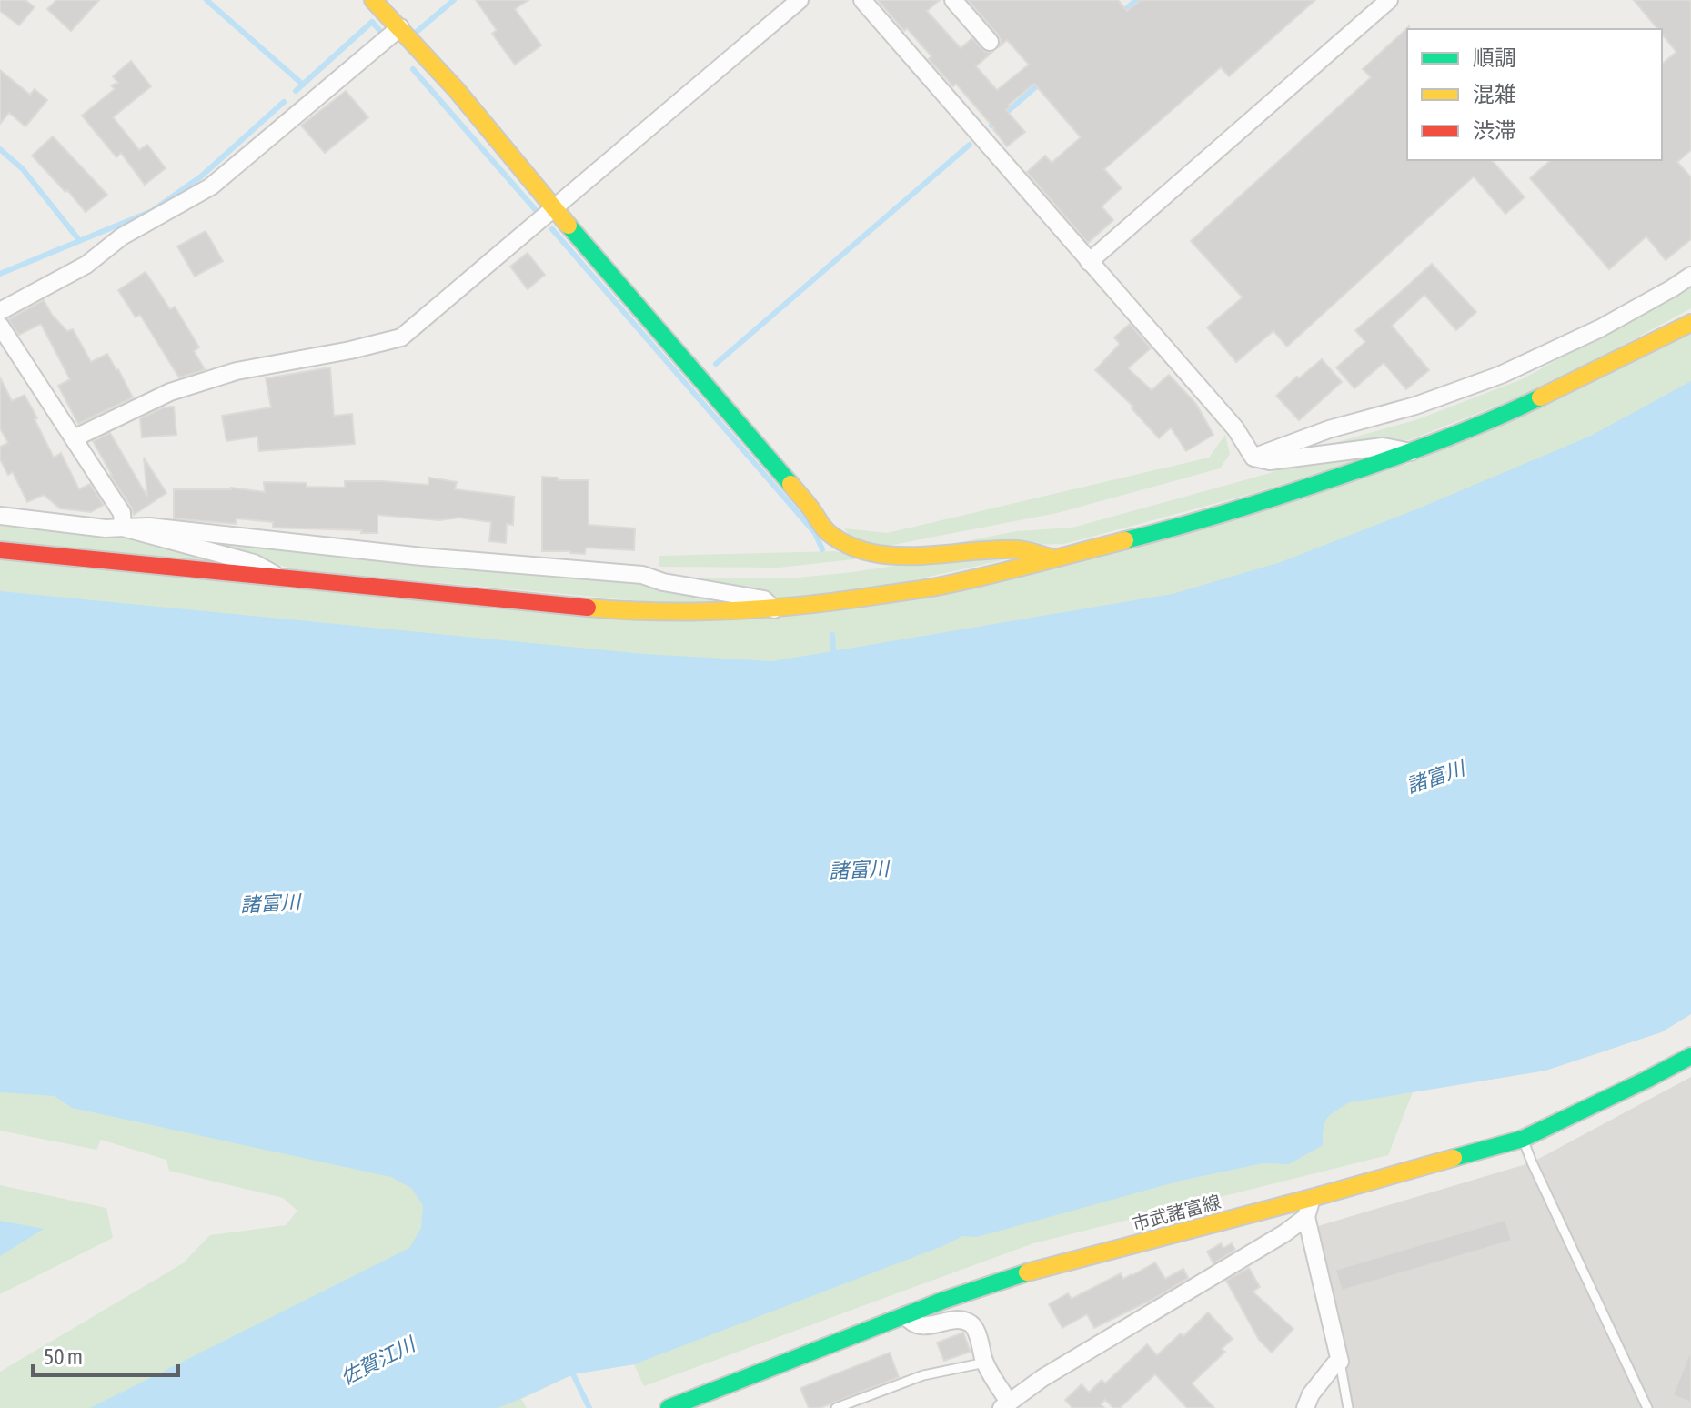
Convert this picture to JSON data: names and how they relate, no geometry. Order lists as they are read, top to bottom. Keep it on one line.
{"streets":{"street":["市武諸富線"]},"water":["諸富川","佐賀江川"],"legend":["順調","混雑","渋滞"],"scale_bar":"50 m"}
